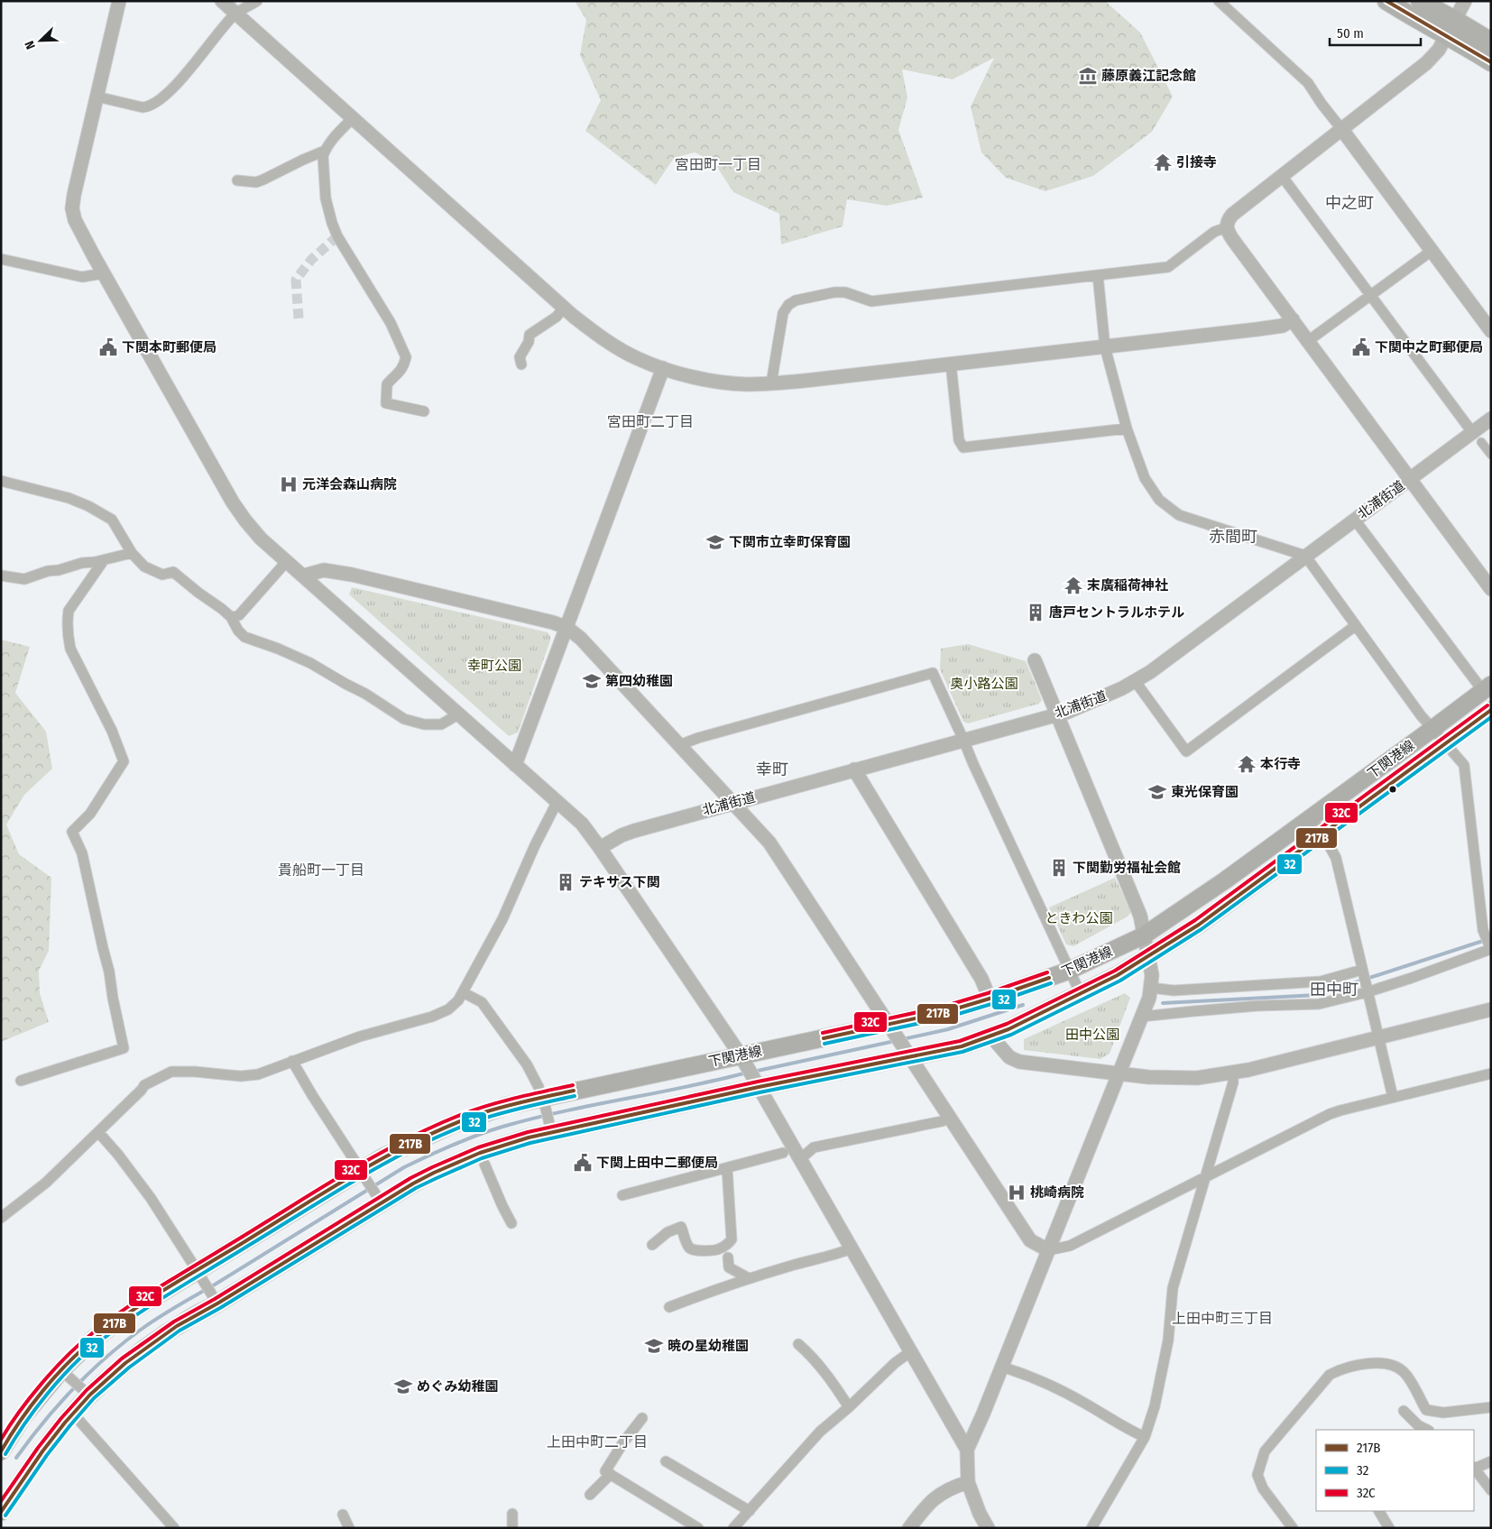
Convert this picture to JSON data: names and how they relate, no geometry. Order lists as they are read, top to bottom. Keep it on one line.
{"streets":{"main road":["下関港線"],"street":["北浦街道"]},"districts":["宮田町一丁目","中之町","宮田町二丁目","赤間町","幸町","貴船町一丁目","田中町","上田中町三丁目","上田中町二丁目"],"parks":["幸町公園","奥小路公園","ときわ公園","田中公園"],"places":{"museum":["藤原義江記念館"],"temple":["引接寺","末廣稲荷神社","本行寺"],"public building":["下関本町郵便局","下関中之町郵便局","下関上田中二郵便局"],"hospital":["元洋会森山病院","桃崎病院"],"school or university":["下関市立幸町保育園","第四幼稚園","東光保育園","暁の星幼稚園","めぐみ幼稚園"],"building":["唐戸セントラルホテル","下関勤労福祉会館","テキサス下関"]},"lines":["transit line 217B","transit line 32C","transit line 32"],"legend":["217B","32","32C"],"scale_bar":"50 m","north":"bottom left"}
